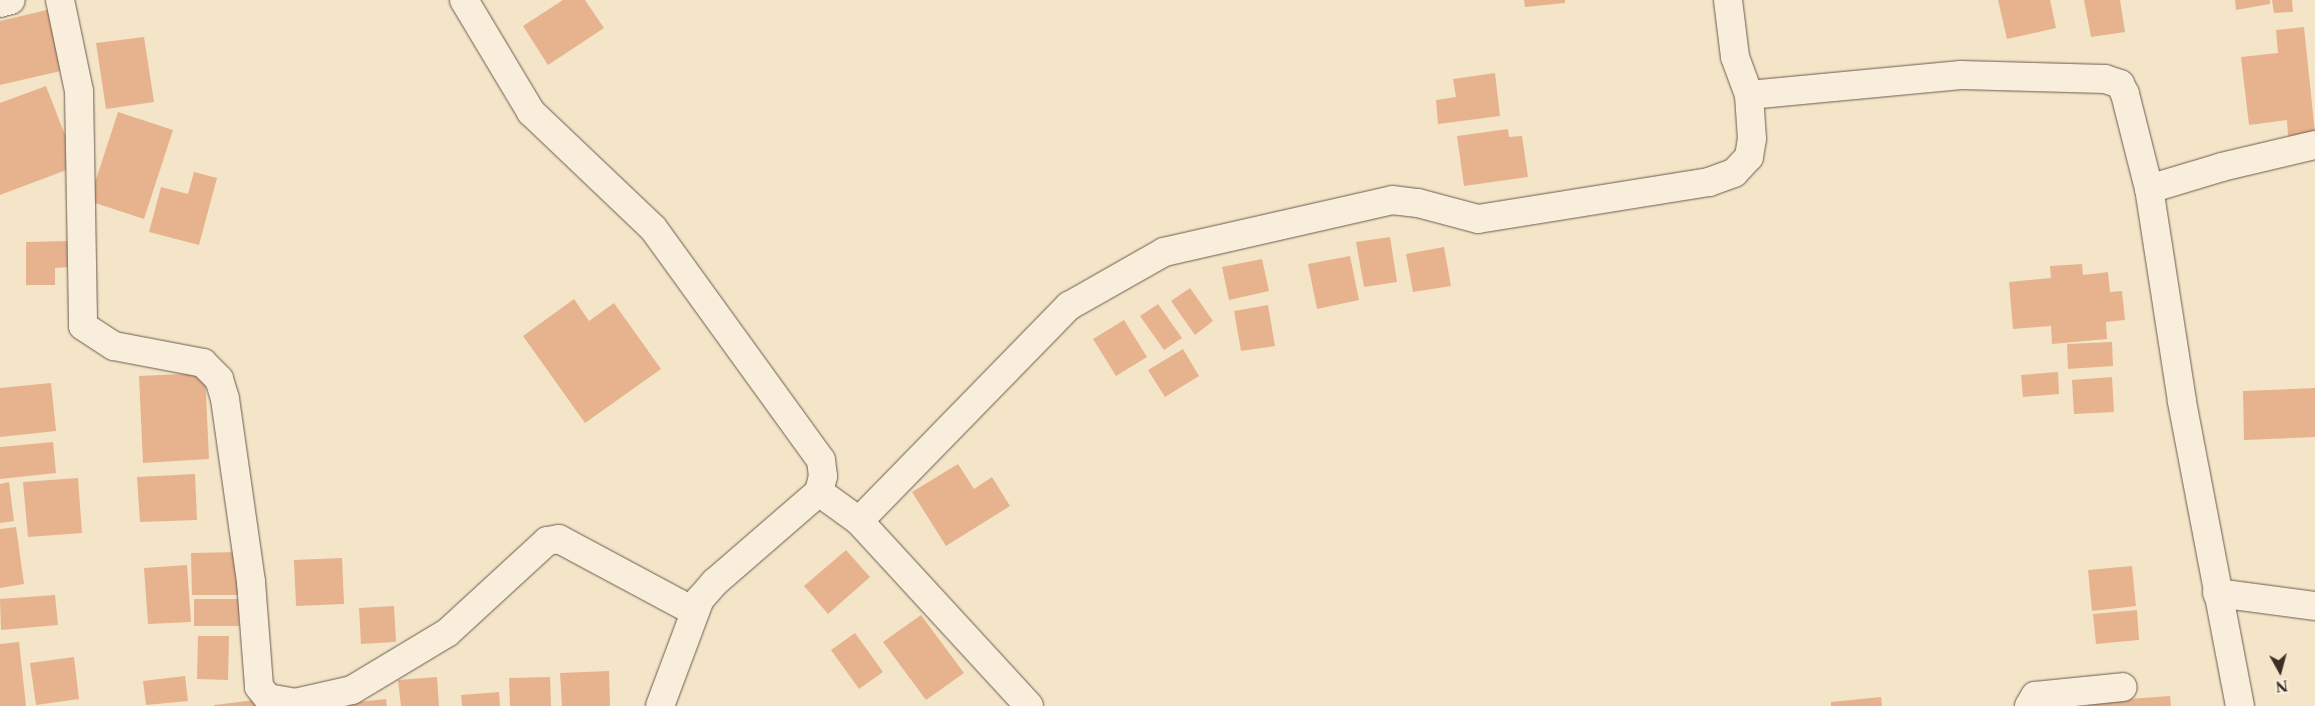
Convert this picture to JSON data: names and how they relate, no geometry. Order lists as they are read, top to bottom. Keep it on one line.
{"north":"bottom"}
